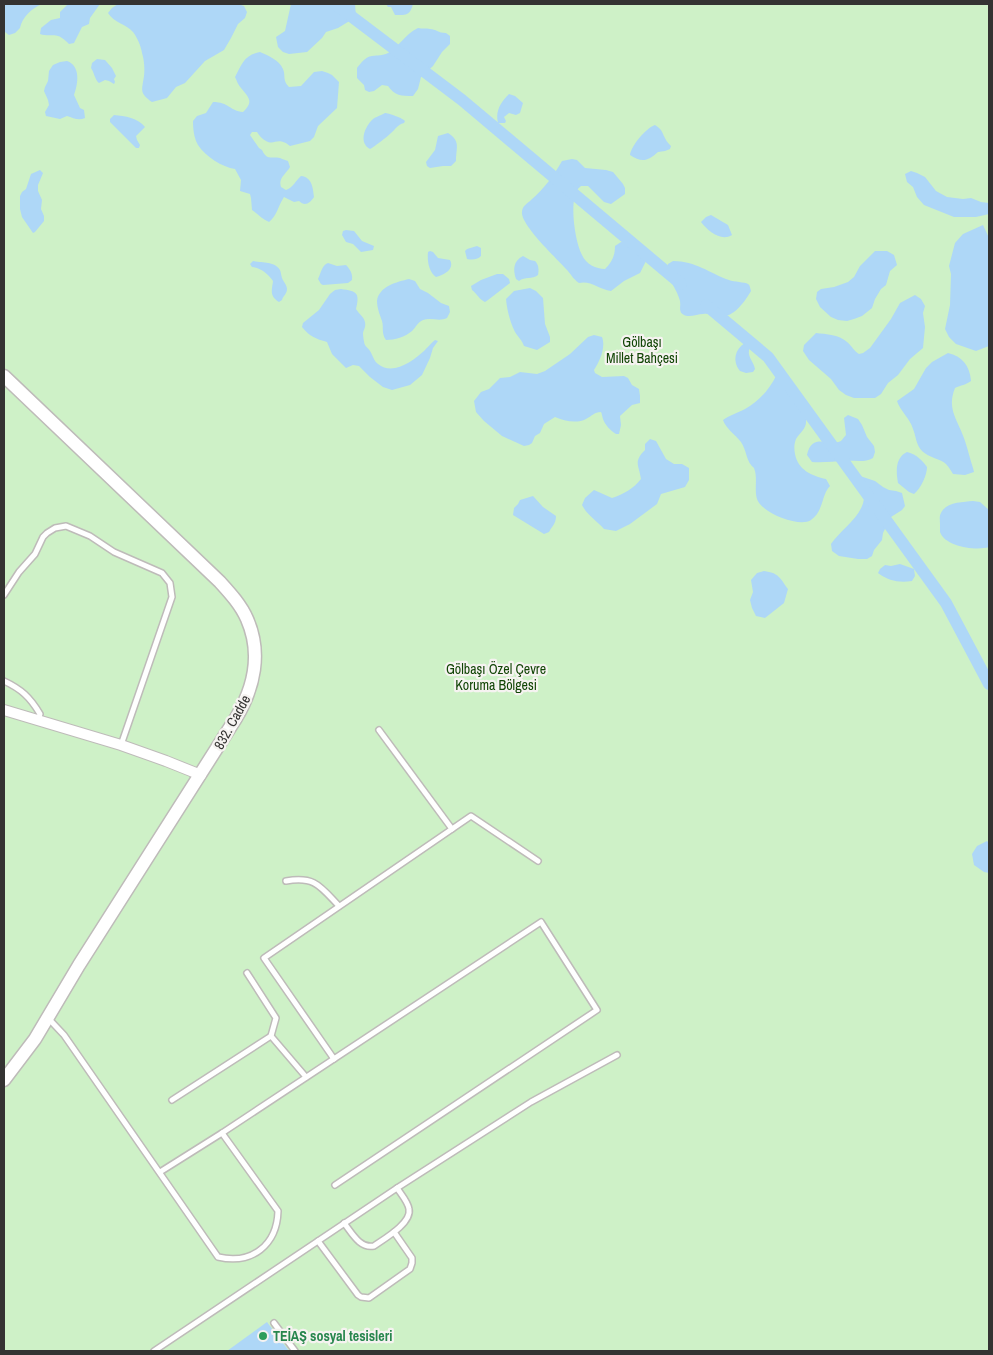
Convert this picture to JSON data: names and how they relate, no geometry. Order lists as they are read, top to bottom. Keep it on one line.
{"streets":{"street":["832. Cadde"]},"parks":["Gölbaşı Millet Bahçesi","Gölbaşı Özel Çevre Koruma Bölgesi"],"places":["TEİAŞ sosyal tesisleri"]}
